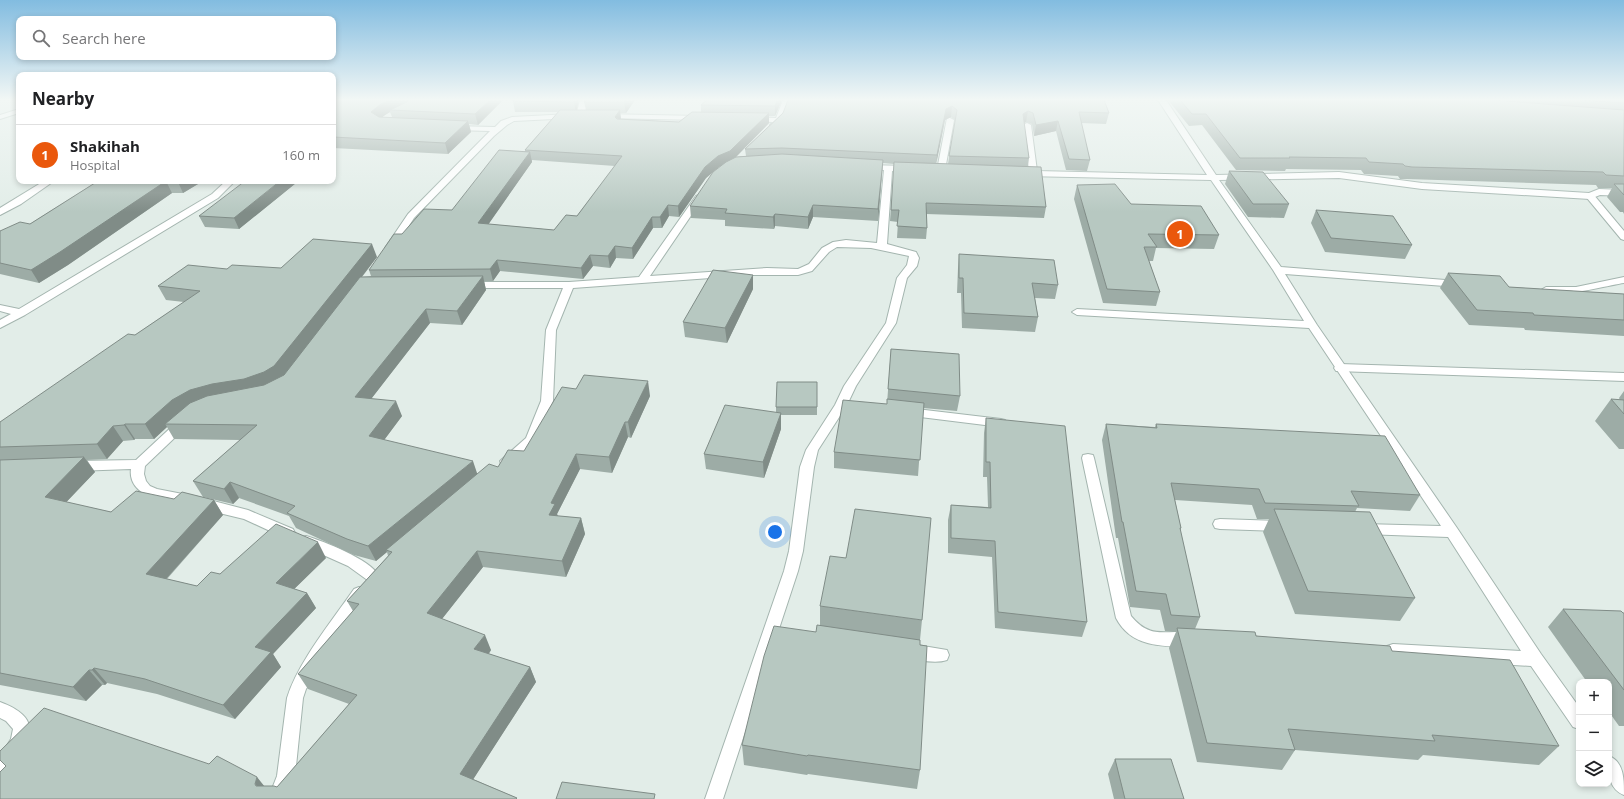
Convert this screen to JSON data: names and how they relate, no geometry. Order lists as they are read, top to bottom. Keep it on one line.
{"page":{"search":"Search here","heading":"Nearby","list":[{"mark":"1","name":"Shakihah","note":"Hospital","value":"160 m"}],"pins":"1","map_buttons":["+","−"]}}
